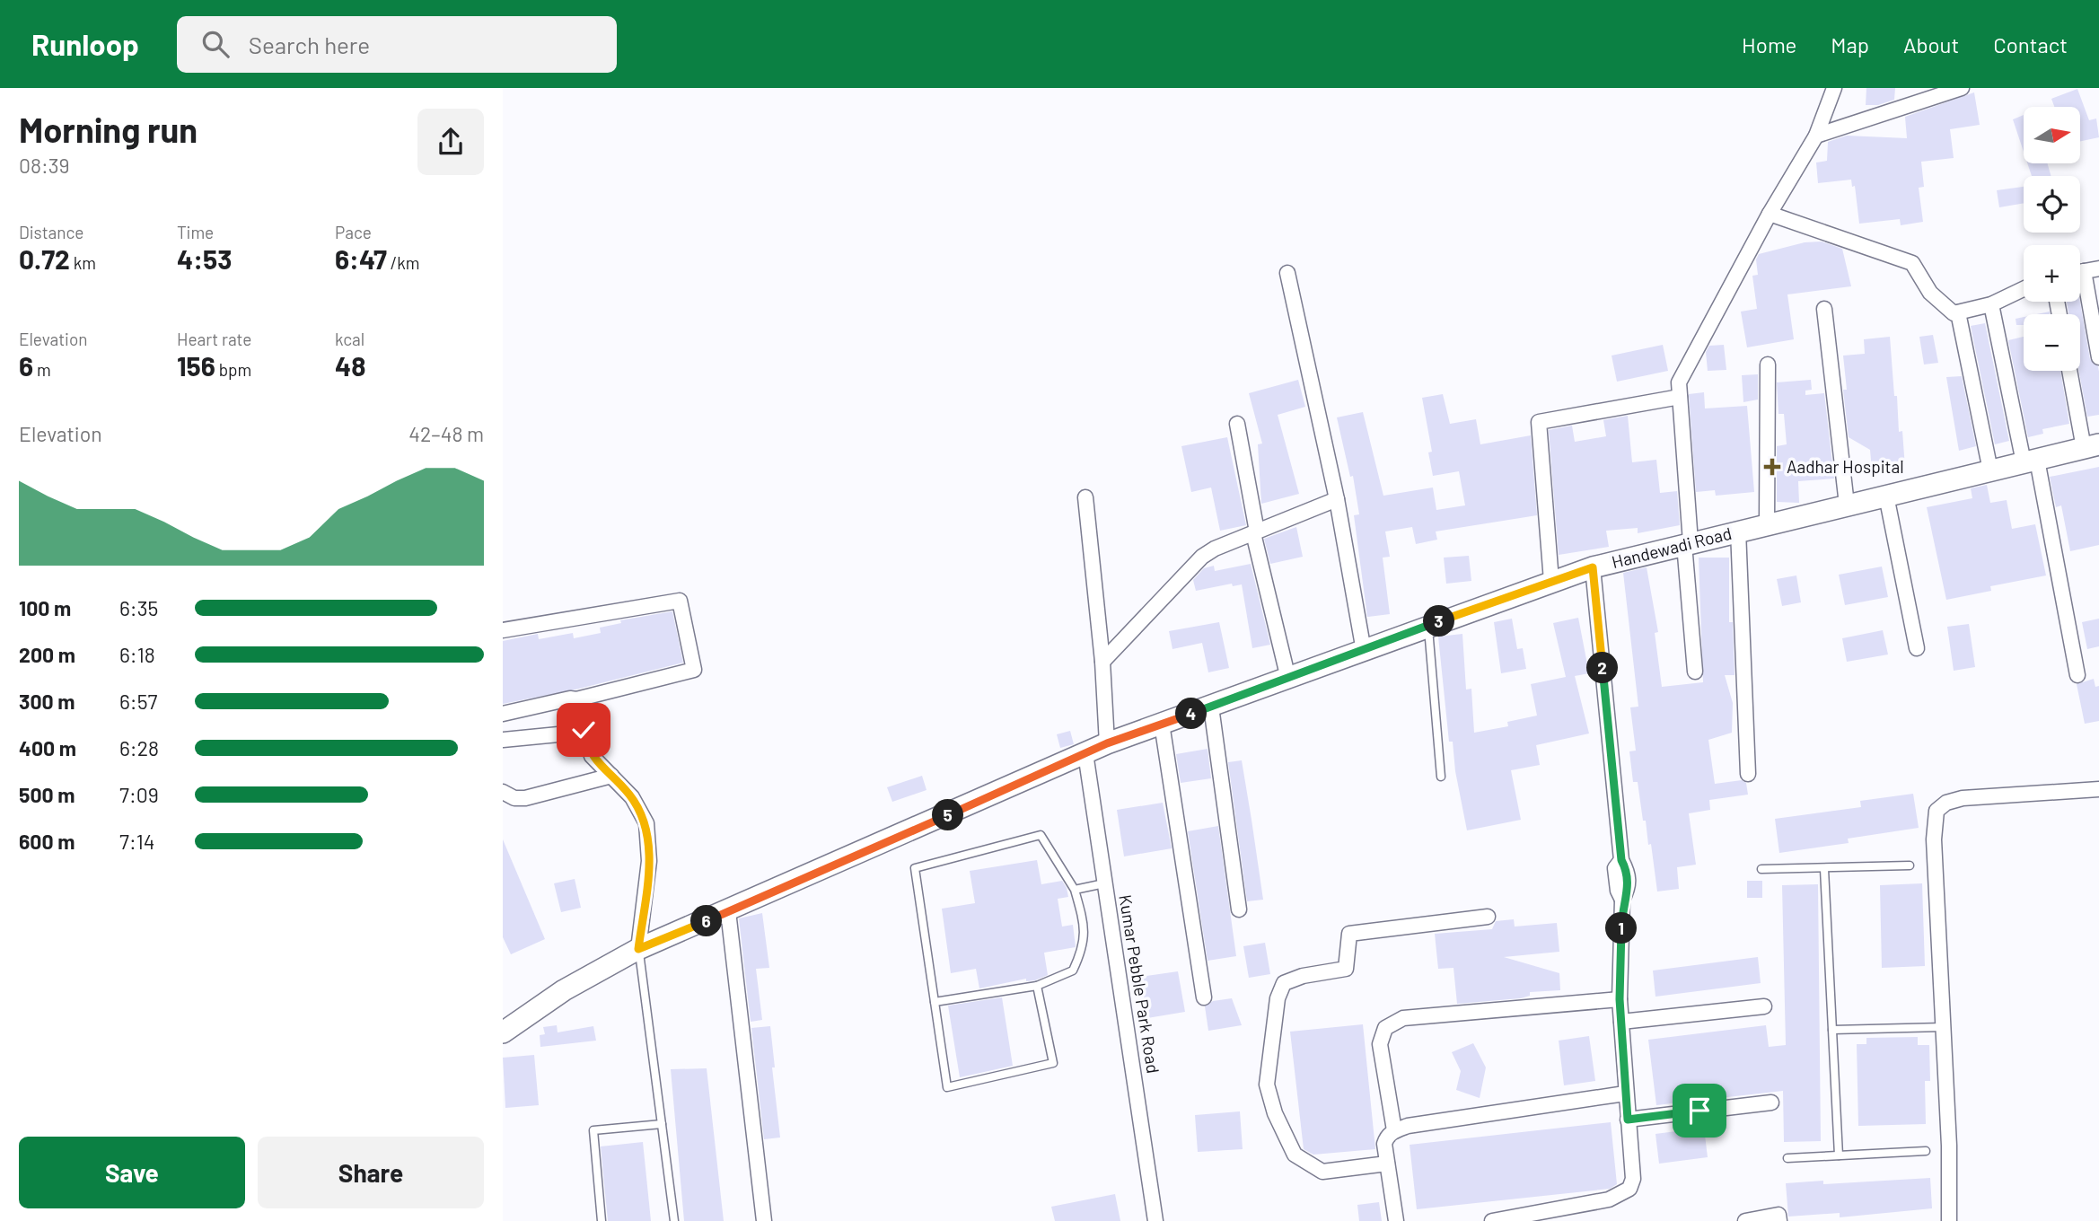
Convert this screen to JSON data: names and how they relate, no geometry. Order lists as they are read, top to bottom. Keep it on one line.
{"streets":{"main road":["Handewadi Road"],"street":["Kumar Pebble Park Road"]},"crossings":[["Handewadi Road","Kumar Pebble Park Road"]],"places":{"health":["Aadhar Hospital"]},"north":"right","page":{"header":"Runloop","search":"Search here","nav":["Home","Map","About","Contact"],"heading":["Morning run","08:39"],"map_buttons":["+","−"],"stats":[["Distance","0.72 km"],["Time","4:53"],["Pace","6:47 /km"],["Elevation","6 m"],["Heart rate","156 bpm"],["kcal","48"]],"chart":["Elevation","42–48 m"],"list":[{"name":"100 m","note":"6:35"},{"name":"200 m","note":"6:18"},{"name":"300 m","note":"6:57"},{"name":"400 m","note":"6:28"},{"name":"500 m","note":"7:09"},{"name":"600 m","note":"7:14"}],"pins":["3","2","4","5","6","1"],"buttons":["Save","Share"]}}
